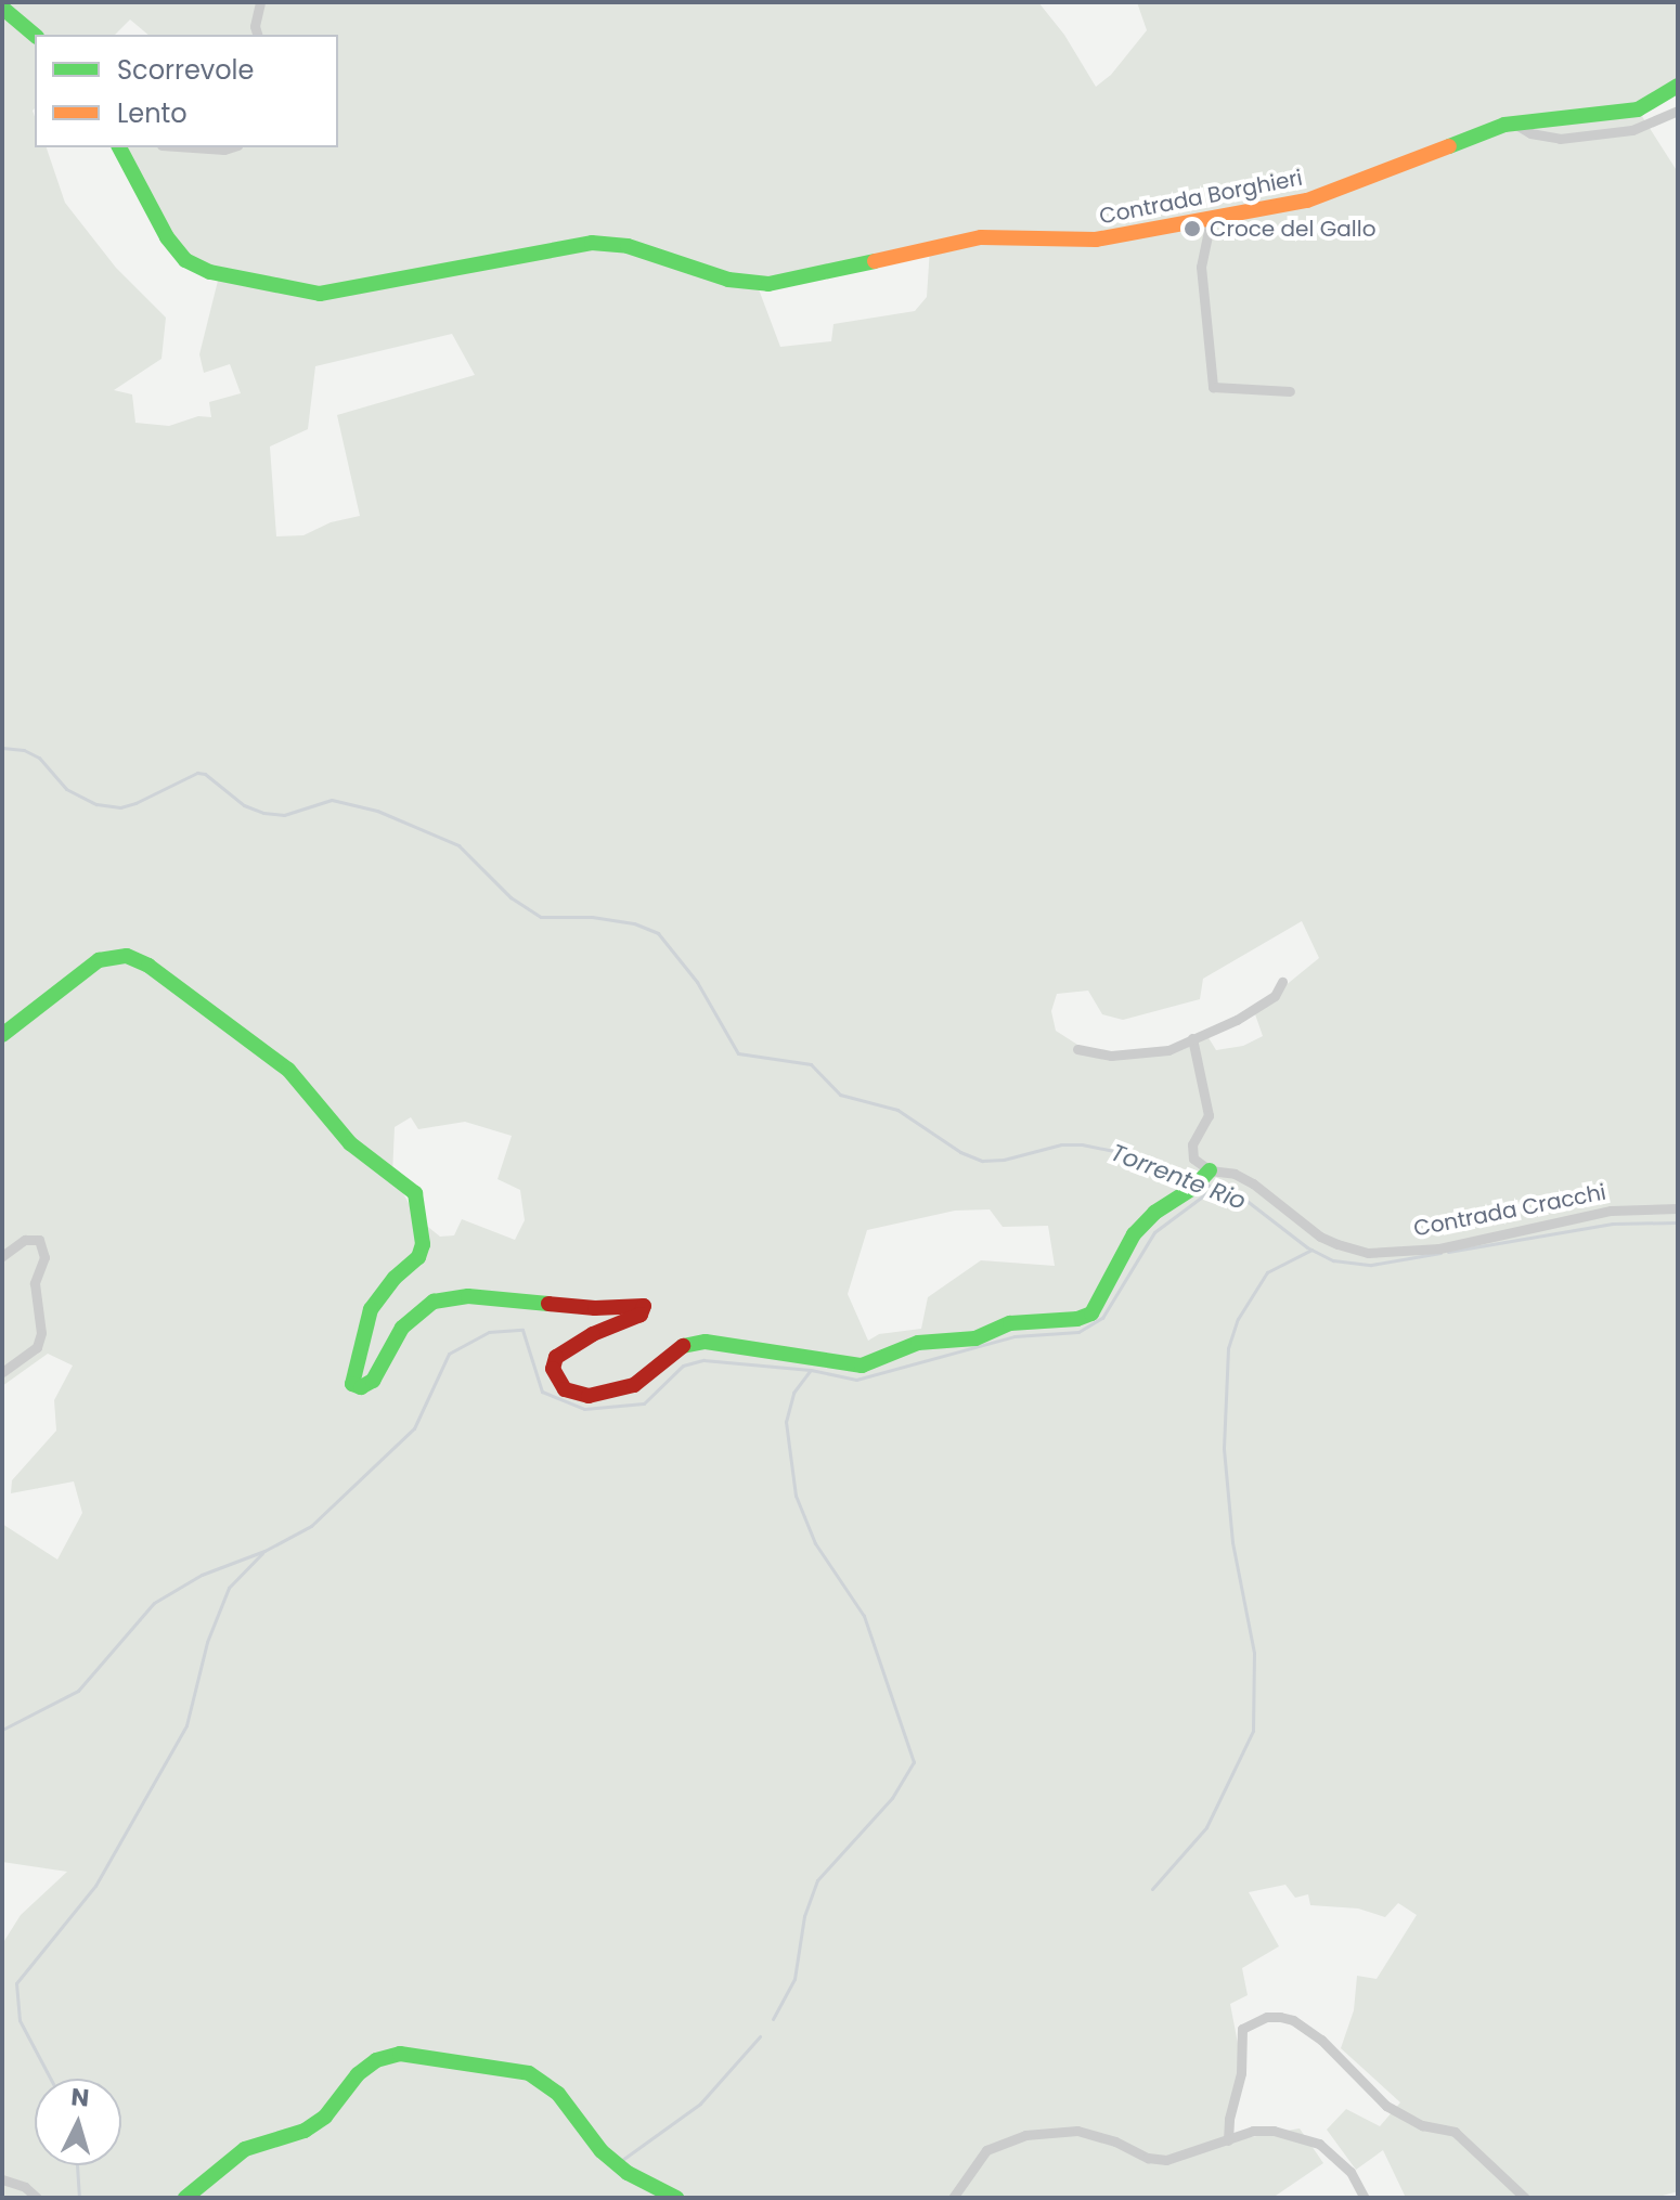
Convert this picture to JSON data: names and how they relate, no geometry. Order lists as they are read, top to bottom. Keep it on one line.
{"streets":{"street":["Contrada Borghieri","Contrada Cracchi"]},"water":["Torrente Rio"],"places":["Croce del Gallo"],"legend":["Scorrevole","Lento"],"north":"top"}
